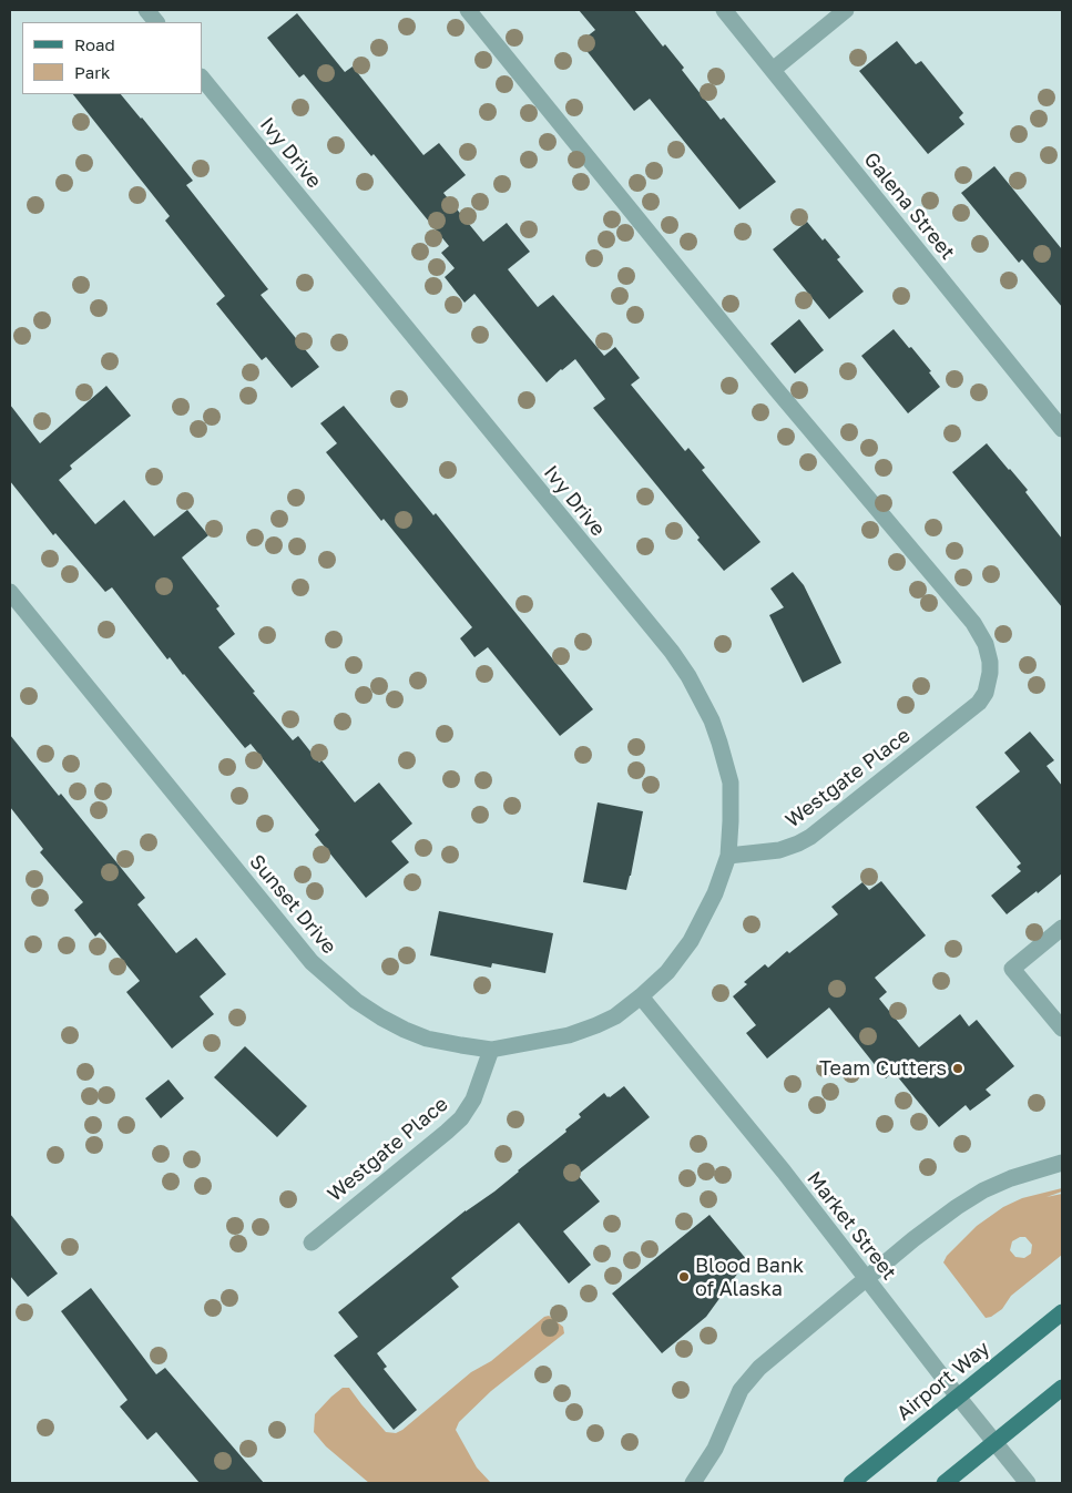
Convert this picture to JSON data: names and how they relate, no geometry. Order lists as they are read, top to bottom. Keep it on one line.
{"streets":{"main road":["Airport Way"],"street":["Ivy Drive","Galena Street","Westgate Place","Sunset Drive","Market Street"]},"crossings":[["Ivy Drive","Westgate Place"],["Ivy Drive","Sunset Drive"],["Ivy Drive","Market Street"],["Westgate Place","Sunset Drive"],["Sunset Drive","Market Street"],["Market Street","Airport Way"]],"places":["Team Cutters","Blood Bank of Alaska"],"legend":["Road","Park"]}
